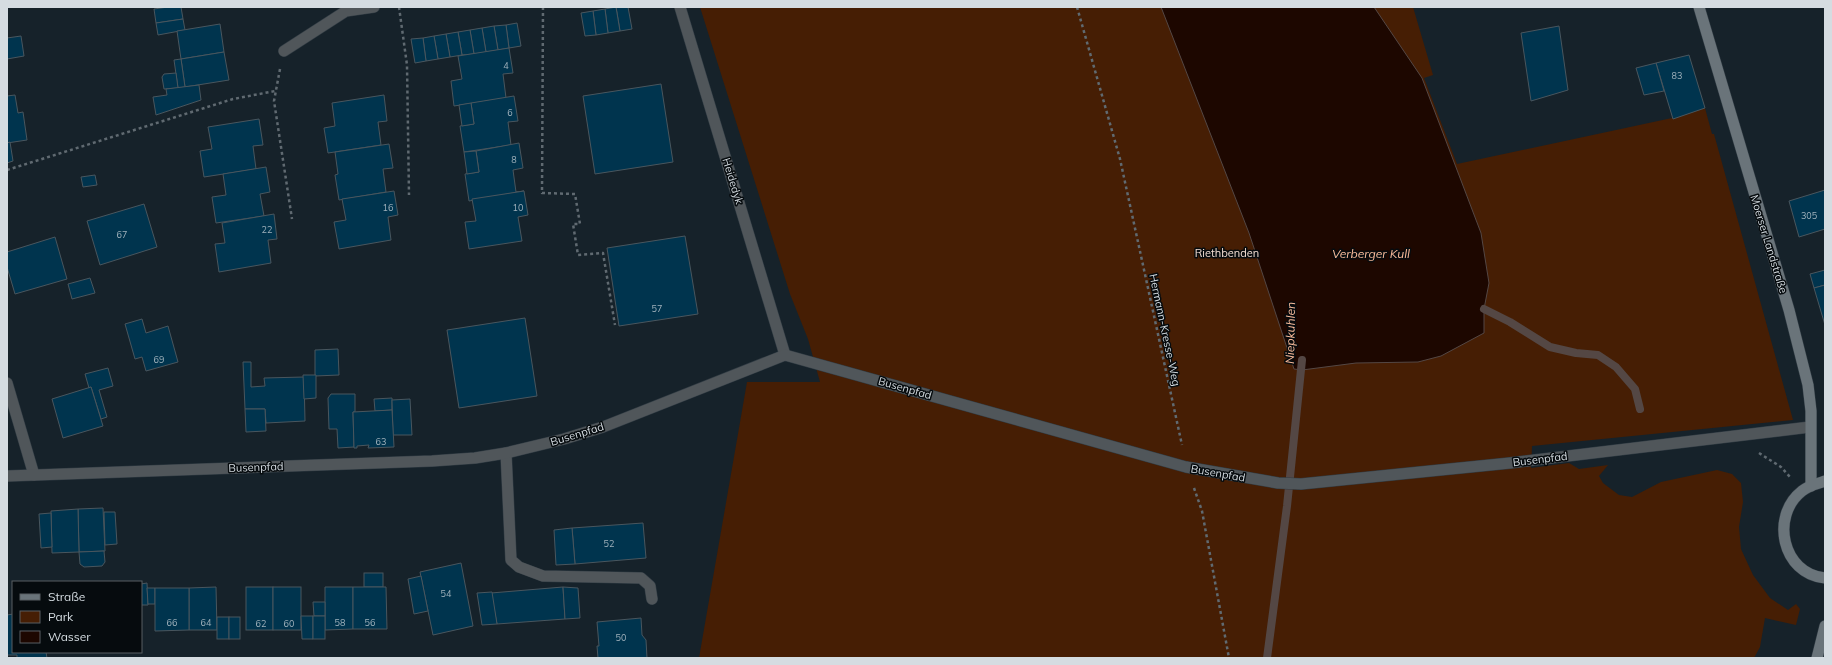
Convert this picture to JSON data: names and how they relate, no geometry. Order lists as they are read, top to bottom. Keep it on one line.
{"streets":{"main road":["Moerser Landstraße"],"street":["Heidedyk","Busenpfad"],"path":["Hermann-Kresse-Weg"]},"crossings":[["Heidedyk","Busenpfad"],["Moerser Landstraße","Busenpfad"],["Hermann-Kresse-Weg","Busenpfad"]],"water":["Verberger Kull","Niepkuhlen"],"parks":["Riethbenden"],"house_numbers":["4","83","6","8","16","10","305","22","67","57","69","63","52","54","66","64","58","56","62","60","50"],"legend":["Straße","Park","Wasser"]}
